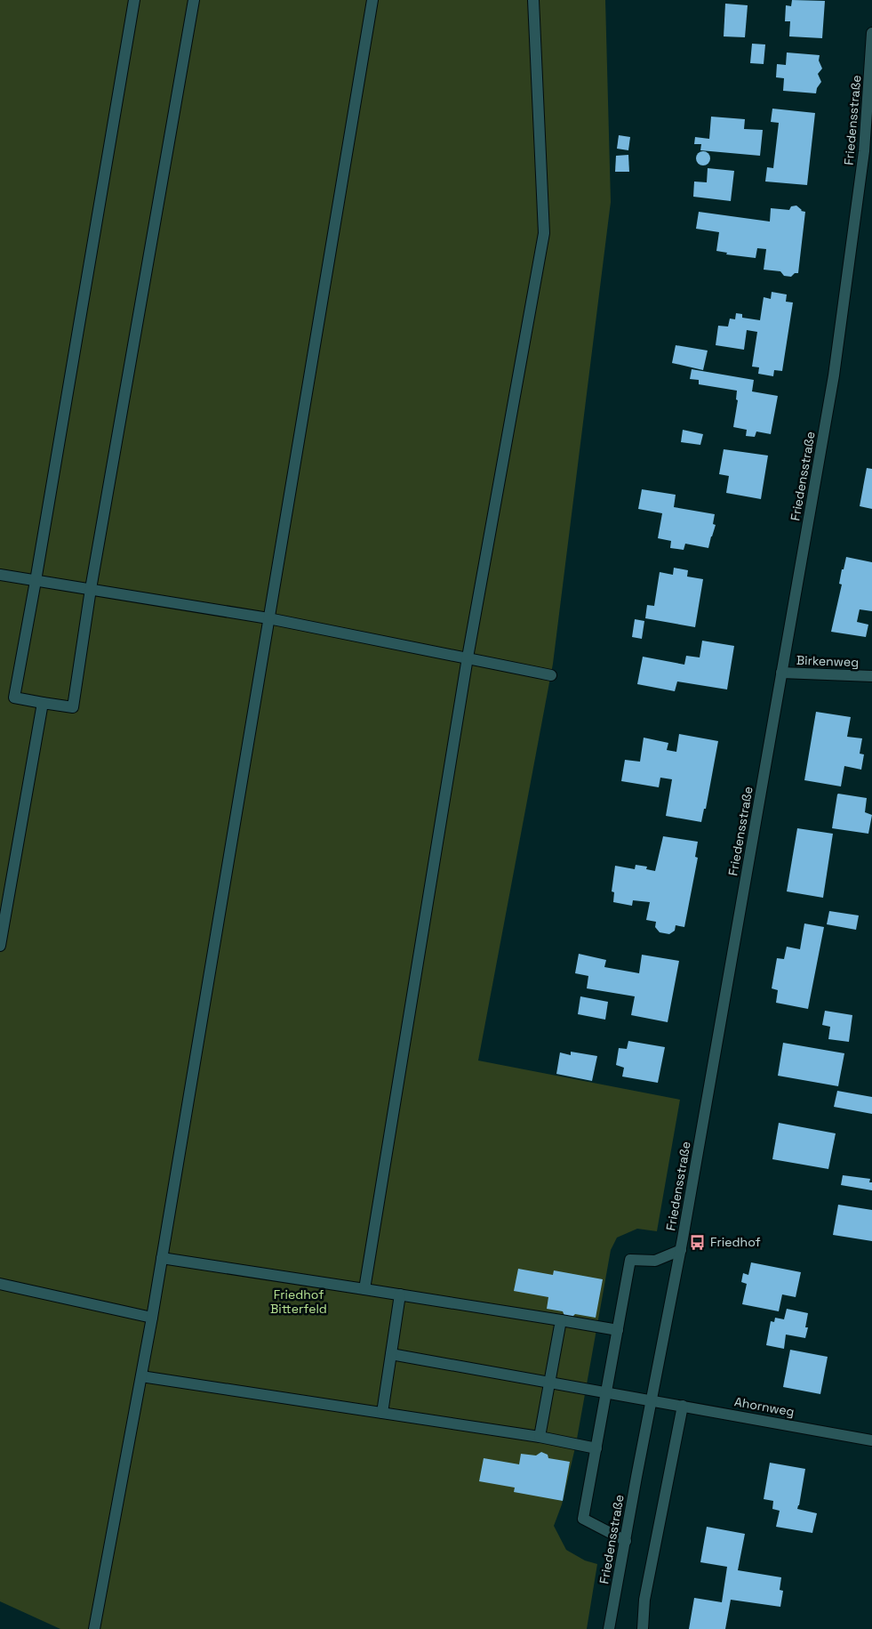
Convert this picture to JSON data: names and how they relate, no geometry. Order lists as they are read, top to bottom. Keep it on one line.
{"streets":{"street":["Friedensstraße","Birkenweg","Ahornweg"]},"crossings":[["Friedensstraße","Birkenweg"],["Friedensstraße","Ahornweg"]],"parks":["Friedhof Bitterfeld"],"places":{"bus stop":["Friedhof"]}}
